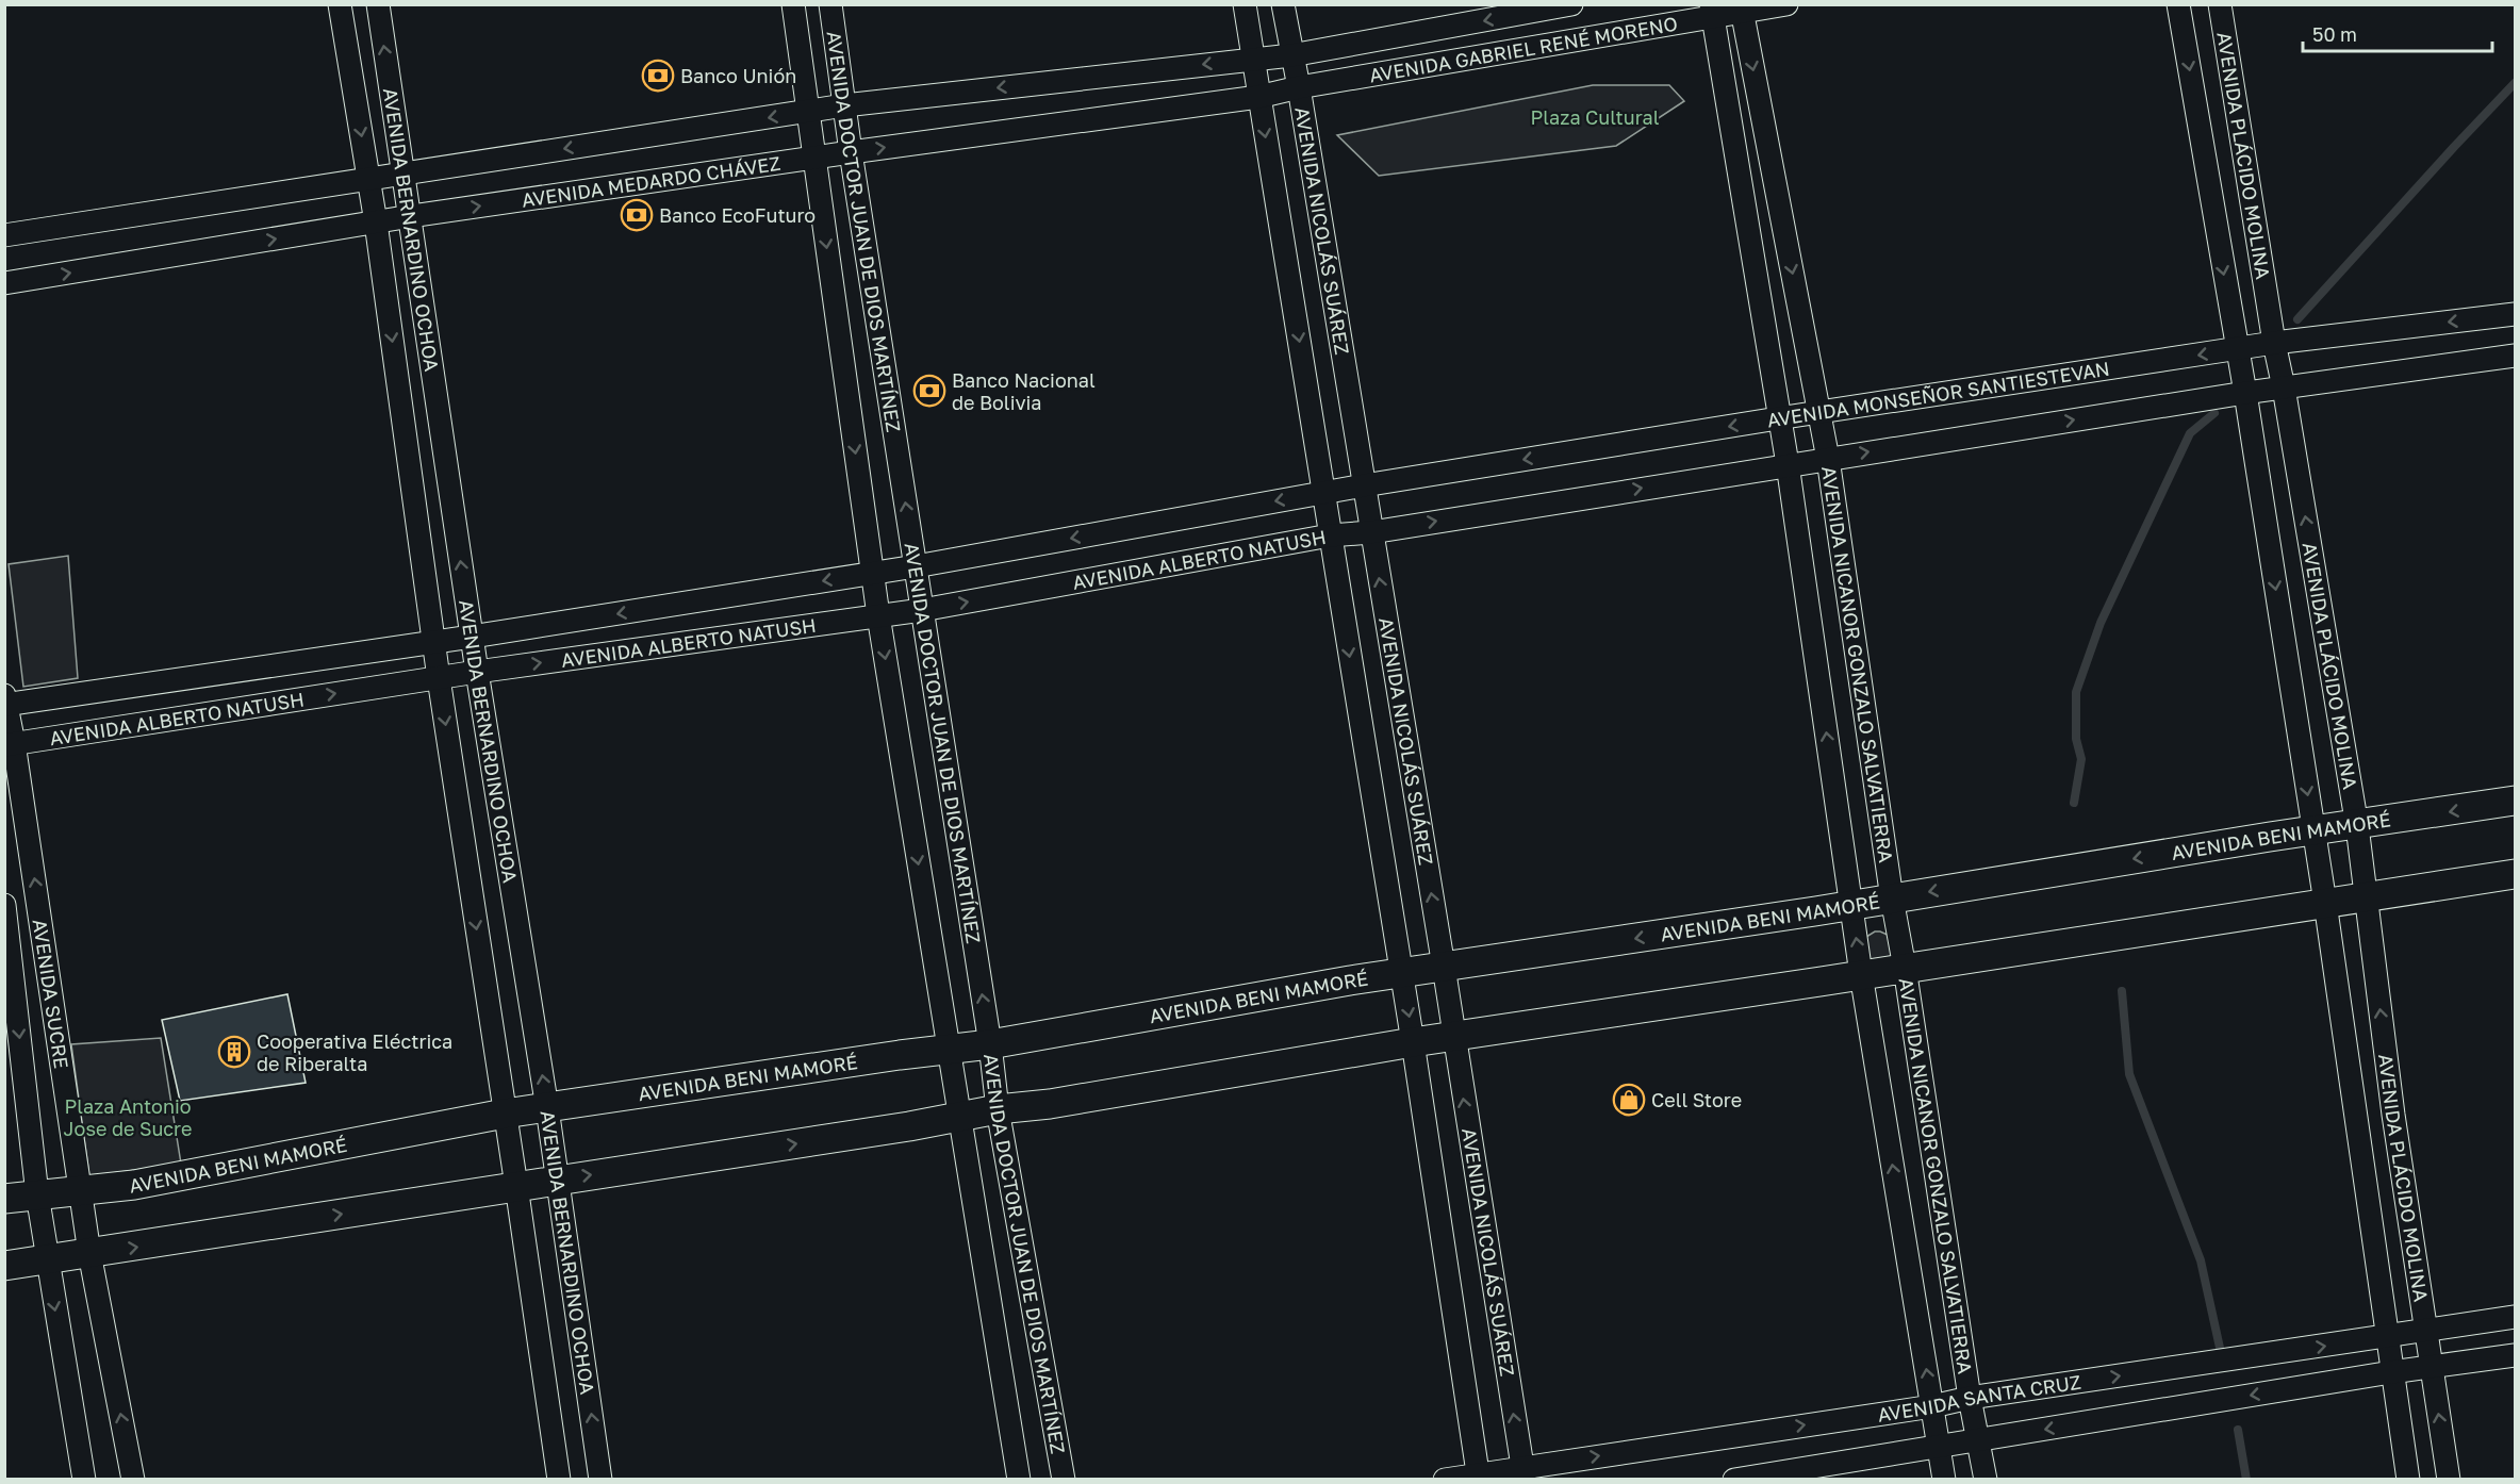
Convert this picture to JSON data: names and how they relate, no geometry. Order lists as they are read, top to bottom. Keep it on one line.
{"streets":{"street":["AVENIDA GABRIEL RENÉ MORENO","AVENIDA PLÁCIDO MOLINA","AVENIDA MEDARDO CHÁVEZ","AVENIDA BERNARDINO OCHOA","AVENIDA DOCTOR JUAN DE DIOS MARTÍNEZ","AVENIDA NICOLÁS SUÁREZ","AVENIDA MONSEÑOR SANTIESTEVAN","AVENIDA ALBERTO NATUSH","AVENIDA NICANOR GONZALO SALVATIERRA","AVENIDA BENI MAMORÉ","AVENIDA SUCRE","AVENIDA SANTA CRUZ"]},"crossings":[["AVENIDA GABRIEL RENÉ MORENO","AVENIDA MEDARDO CHÁVEZ"],["AVENIDA GABRIEL RENÉ MORENO","AVENIDA NICOLÁS SUÁREZ"],["AVENIDA GABRIEL RENÉ MORENO","AVENIDA NICANOR GONZALO SALVATIERRA"],["AVENIDA PLÁCIDO MOLINA","AVENIDA MONSEÑOR SANTIESTEVAN"],["AVENIDA PLÁCIDO MOLINA","AVENIDA BENI MAMORÉ"],["AVENIDA PLÁCIDO MOLINA","AVENIDA SANTA CRUZ"],["AVENIDA MEDARDO CHÁVEZ","AVENIDA BERNARDINO OCHOA"],["AVENIDA MEDARDO CHÁVEZ","AVENIDA DOCTOR JUAN DE DIOS MARTÍNEZ"],["AVENIDA MEDARDO CHÁVEZ","AVENIDA NICOLÁS SUÁREZ"],["AVENIDA BERNARDINO OCHOA","AVENIDA ALBERTO NATUSH"],["AVENIDA BERNARDINO OCHOA","AVENIDA BENI MAMORÉ"],["AVENIDA DOCTOR JUAN DE DIOS MARTÍNEZ","AVENIDA ALBERTO NATUSH"],["AVENIDA DOCTOR JUAN DE DIOS MARTÍNEZ","AVENIDA BENI MAMORÉ"],["AVENIDA NICOLÁS SUÁREZ","AVENIDA MONSEÑOR SANTIESTEVAN"],["AVENIDA NICOLÁS SUÁREZ","AVENIDA ALBERTO NATUSH"],["AVENIDA NICOLÁS SUÁREZ","AVENIDA BENI MAMORÉ"],["AVENIDA NICOLÁS SUÁREZ","AVENIDA SANTA CRUZ"],["AVENIDA MONSEÑOR SANTIESTEVAN","AVENIDA ALBERTO NATUSH"],["AVENIDA MONSEÑOR SANTIESTEVAN","AVENIDA NICANOR GONZALO SALVATIERRA"],["AVENIDA ALBERTO NATUSH","AVENIDA SUCRE"],["AVENIDA NICANOR GONZALO SALVATIERRA","AVENIDA BENI MAMORÉ"],["AVENIDA NICANOR GONZALO SALVATIERRA","AVENIDA SANTA CRUZ"],["AVENIDA BENI MAMORÉ","AVENIDA SUCRE"]],"parks":["Plaza Cultural","Plaza Antonio Jose de Sucre"],"places":{"bank":["Banco Unión","Banco EcoFuturo","Banco Nacional de Bolivia"],"building":["Cooperativa Eléctrica de Riberalta"],"shop":["Cell Store"]},"scale_bar":"50 m"}
